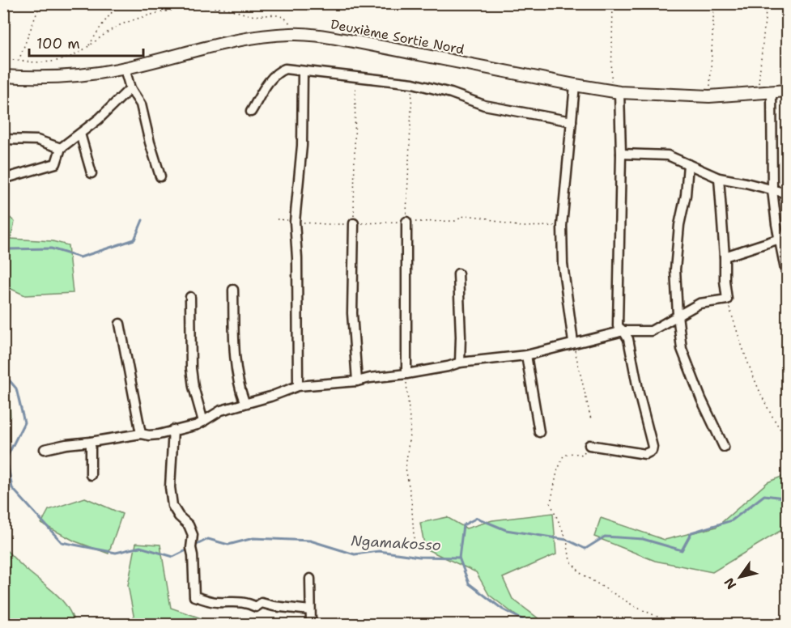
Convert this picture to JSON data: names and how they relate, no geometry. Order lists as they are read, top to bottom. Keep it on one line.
{"streets":{"main road":["Deuxième Sortie Nord"]},"water":["Ngamakosso"],"scale_bar":"100 m","north":"bottom left"}
